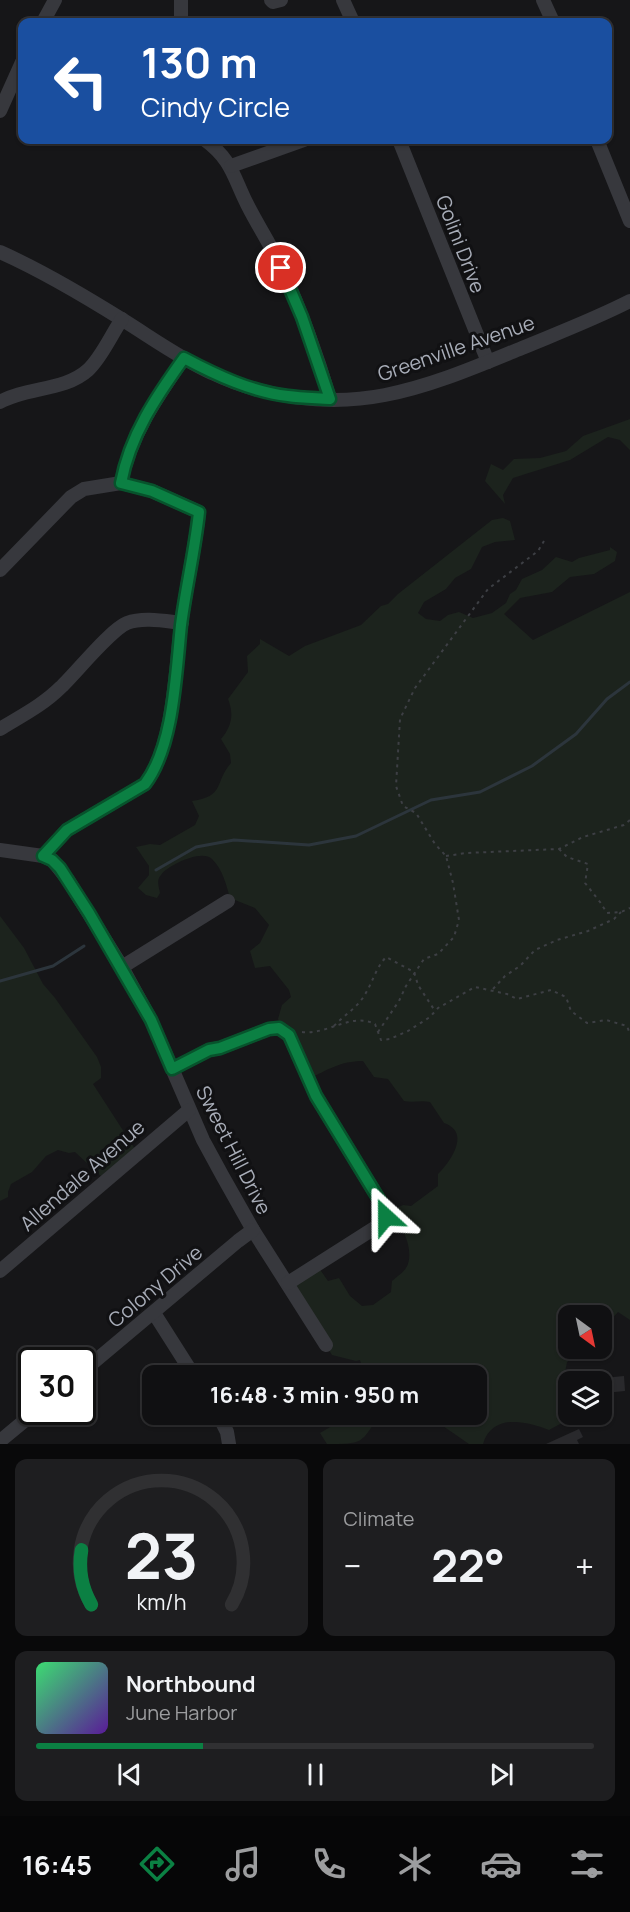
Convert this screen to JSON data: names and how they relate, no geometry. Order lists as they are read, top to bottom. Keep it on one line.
{"streets":{"street":["Golini Drive","Greenville Avenue","Sweet Hill Drive","Allendale Avenue","Colony Drive"]},"crossings":[["Golini Drive","Greenville Avenue"],["Sweet Hill Drive","Allendale Avenue"],["Sweet Hill Drive","Colony Drive"]],"north":"bottom right","page":{"turn":["130 m","Cindy Circle"],"limit":"30","trip":"16:48 · 3 min · 950 m","tile":"Climate","heat":["−","22°","+"],"song":["Northbound","June Harbor"],"tabs":"16:45","gauge":["23","km/h"]}}
